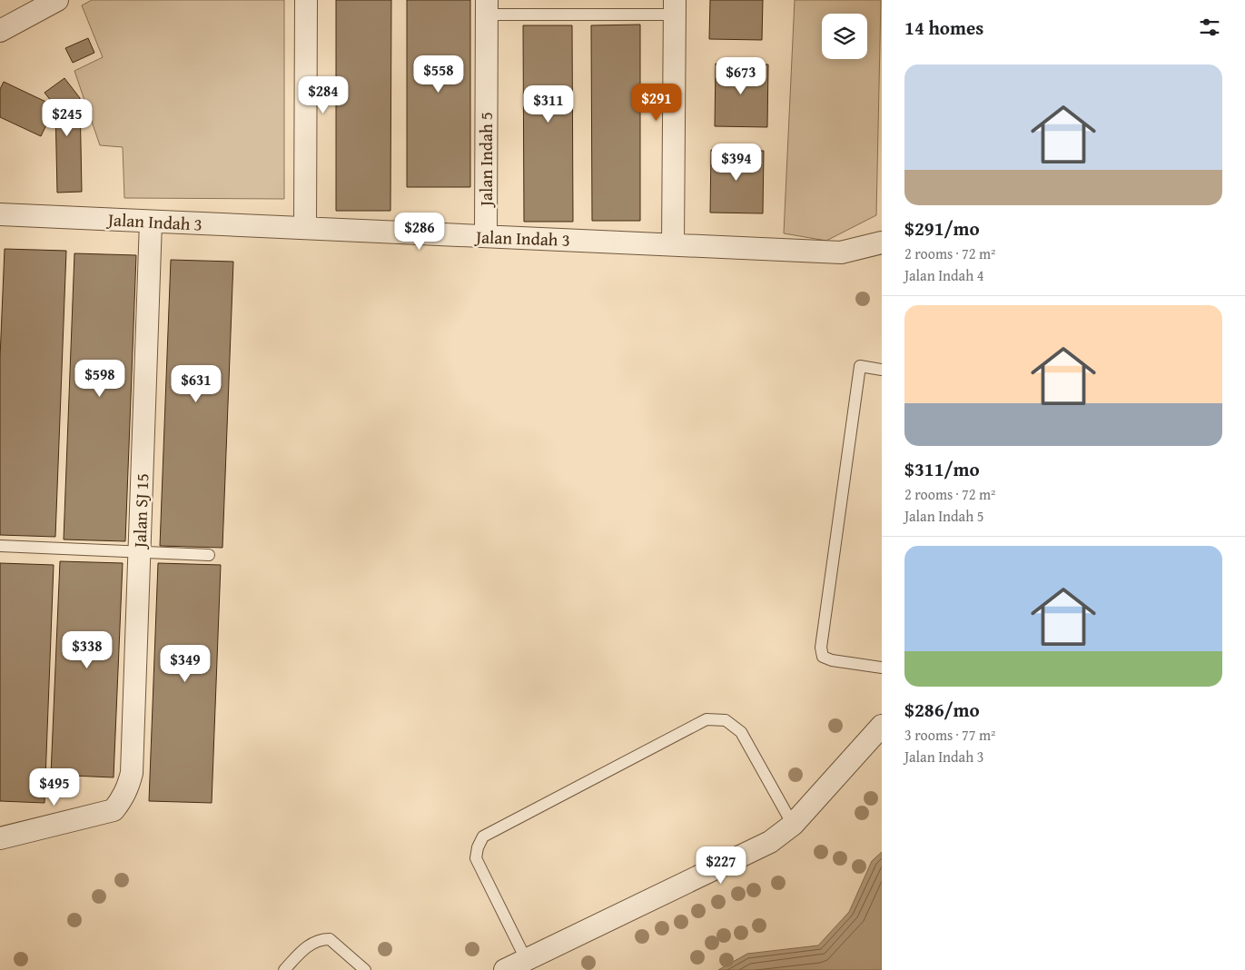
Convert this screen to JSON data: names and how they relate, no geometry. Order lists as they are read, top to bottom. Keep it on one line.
{"streets":{"street":["Jalan Indah 5","Jalan Indah 3","Jalan SJ 15"]},"crossings":[["Jalan Indah 5","Jalan Indah 3"],["Jalan Indah 3","Jalan SJ 15"]],"page":{"heading":"14 homes","list":[{"name":"$291/mo","note":"2 rooms · 72 m² · Jalan Indah 4"},{"name":"$311/mo","note":"2 rooms · 72 m² · Jalan Indah 5"},{"name":"$286/mo","note":"3 rooms · 77 m² · Jalan Indah 3"}],"price":["$558","$673","$284","$291","$311","$245","$394","$286","$598","$631","$338","$349","$495","$227"]}}
